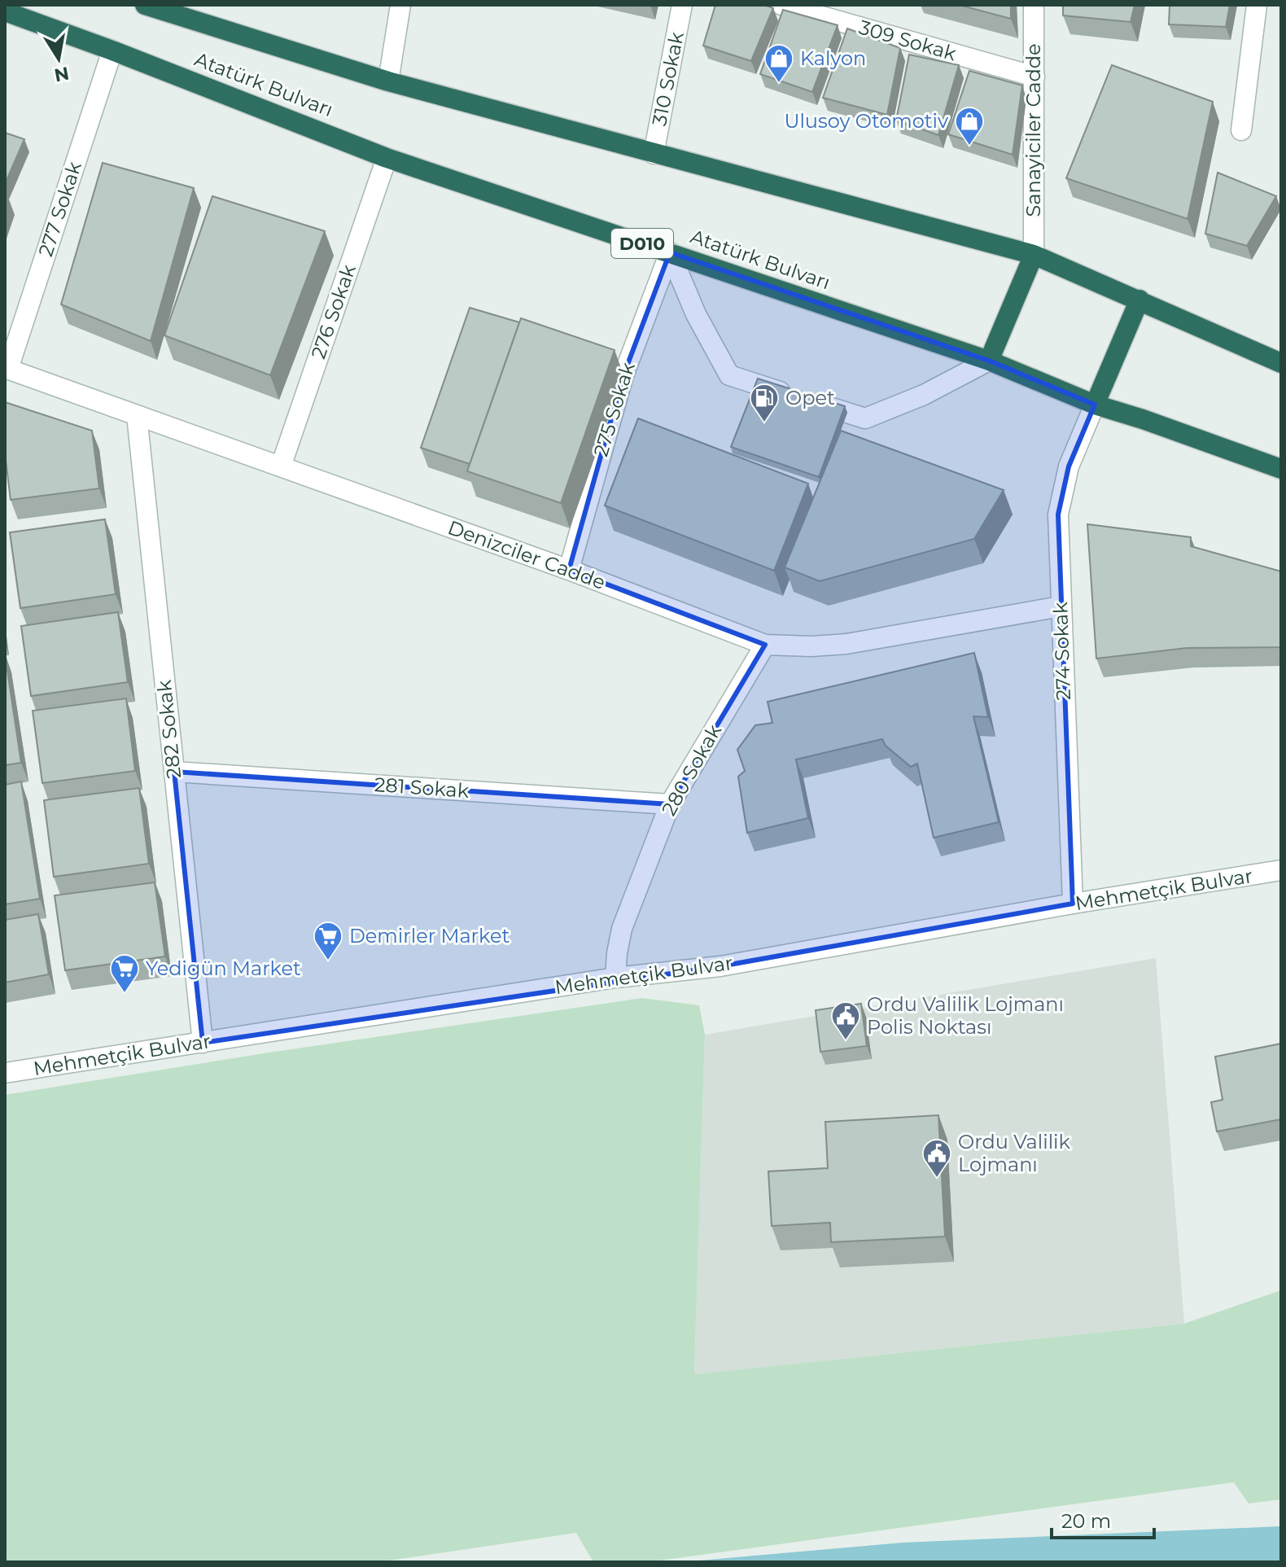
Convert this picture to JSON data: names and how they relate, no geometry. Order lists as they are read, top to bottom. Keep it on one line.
{"streets":{"highway":["Atatürk Bulvarı","D010"],"street":["309 Sokak","310 Sokak","Sanayiciler Cadde","277 Sokak","276 Sokak","275 Sokak","Denizciler Cadde","274 Sokak","282 Sokak","280 Sokak","281 Sokak","Mehmetçik Bulvar"]},"crossings":[["309 Sokak","Sanayiciler Cadde"],["310 Sokak","Atatürk Bulvarı"],["Atatürk Bulvarı","Sanayiciler Cadde"],["Atatürk Bulvarı","277 Sokak"],["Atatürk Bulvarı","276 Sokak"],["Atatürk Bulvarı","275 Sokak"],["Atatürk Bulvarı","274 Sokak"],["277 Sokak","Denizciler Cadde"],["276 Sokak","Denizciler Cadde"],["275 Sokak","Denizciler Cadde"],["Denizciler Cadde","274 Sokak"],["Denizciler Cadde","282 Sokak"],["Denizciler Cadde","280 Sokak"],["274 Sokak","Mehmetçik Bulvar"],["282 Sokak","281 Sokak"],["282 Sokak","Mehmetçik Bulvar"],["280 Sokak","281 Sokak"],["280 Sokak","Mehmetçik Bulvar"]],"places":{"shop":["Kalyon","Ulusoy Otomotiv"],"fuel station":["Opet"],"supermarket":["Demirler Market","Yedigün Market"],"public building":["Ordu Valilik Lojmanı Polis Noktası","Ordu Valilik Lojmanı"]},"scale_bar":"20 m","north":"bottom"}
